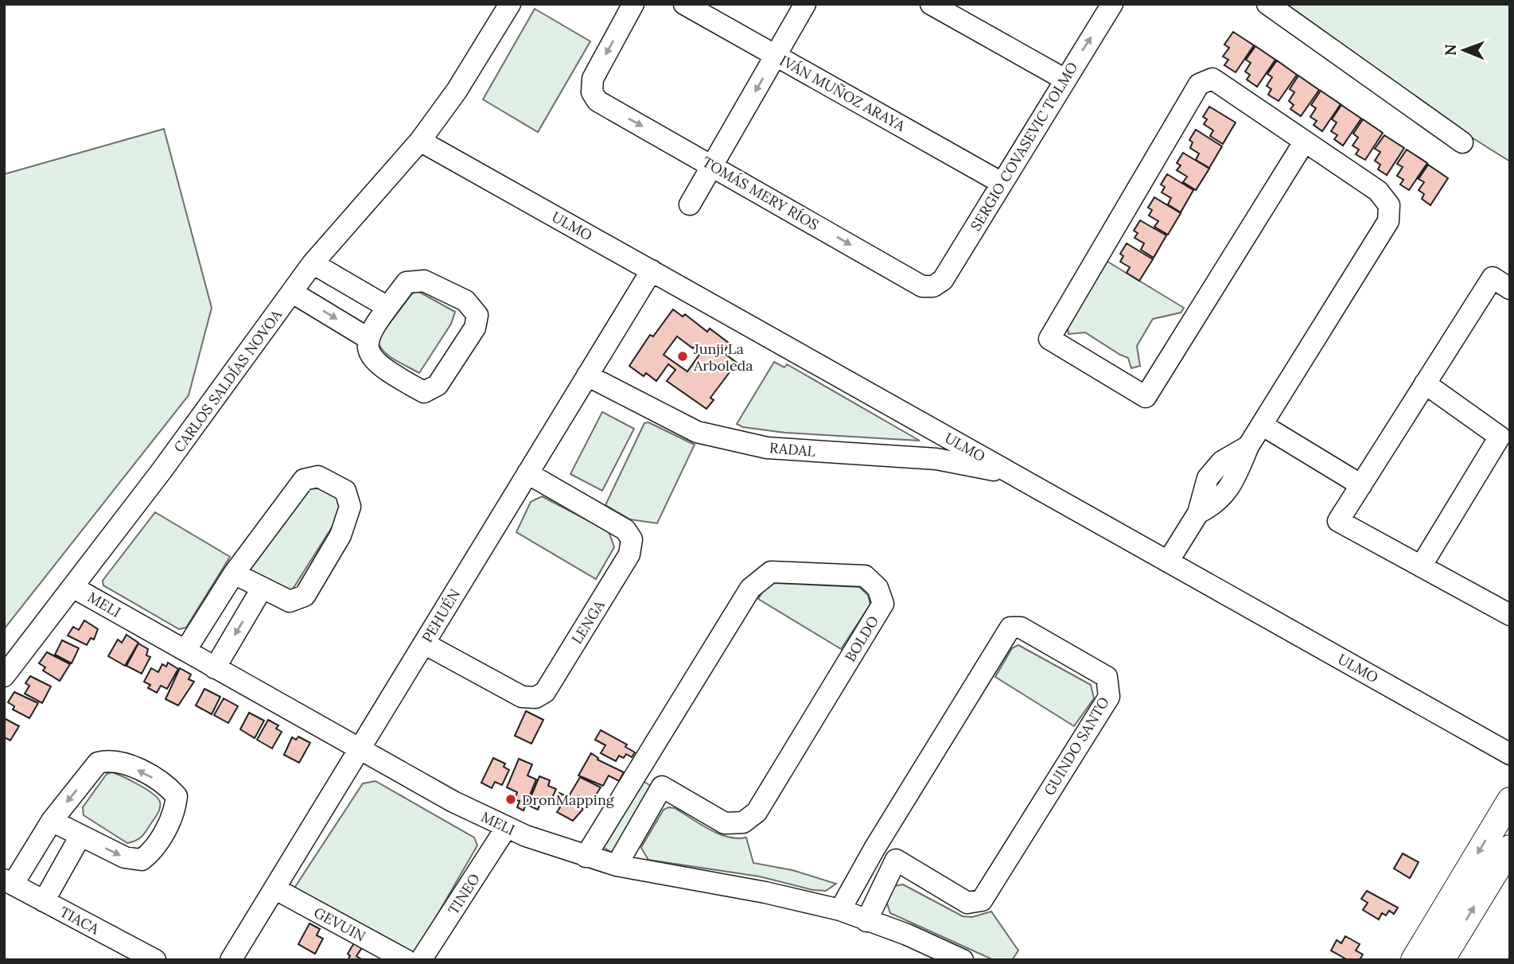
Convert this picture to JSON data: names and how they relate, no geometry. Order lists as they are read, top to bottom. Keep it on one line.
{"streets":{"street":["IVÁN MUÑOZ ARAYA","SERGIO COVASEVIC TOLMO","TOMÁS MERY RÍOS","ULMO","CARLOS SALDÍAS NOVOA","RADAL","MELI","PEHUÉN","LENGA","BOLDO","GUINDO SANTO","TINEO","TIACA","GEVUIN"]},"crossings":[["IVÁN MUÑOZ ARAYA","SERGIO COVASEVIC TOLMO"],["SERGIO COVASEVIC TOLMO","TOMÁS MERY RÍOS"],["ULMO","CARLOS SALDÍAS NOVOA"],["ULMO","RADAL"],["ULMO","PEHUÉN"],["CARLOS SALDÍAS NOVOA","MELI"],["RADAL","PEHUÉN"],["MELI","PEHUÉN"],["MELI","BOLDO"],["MELI","GUINDO SANTO"],["MELI","TINEO"],["PEHUÉN","LENGA"],["PEHUÉN","GEVUIN"]],"one_way":["TOMÁS MERY RÍOS"],"places":["Junji La Arboleda","DronMapping"],"north":"left"}
